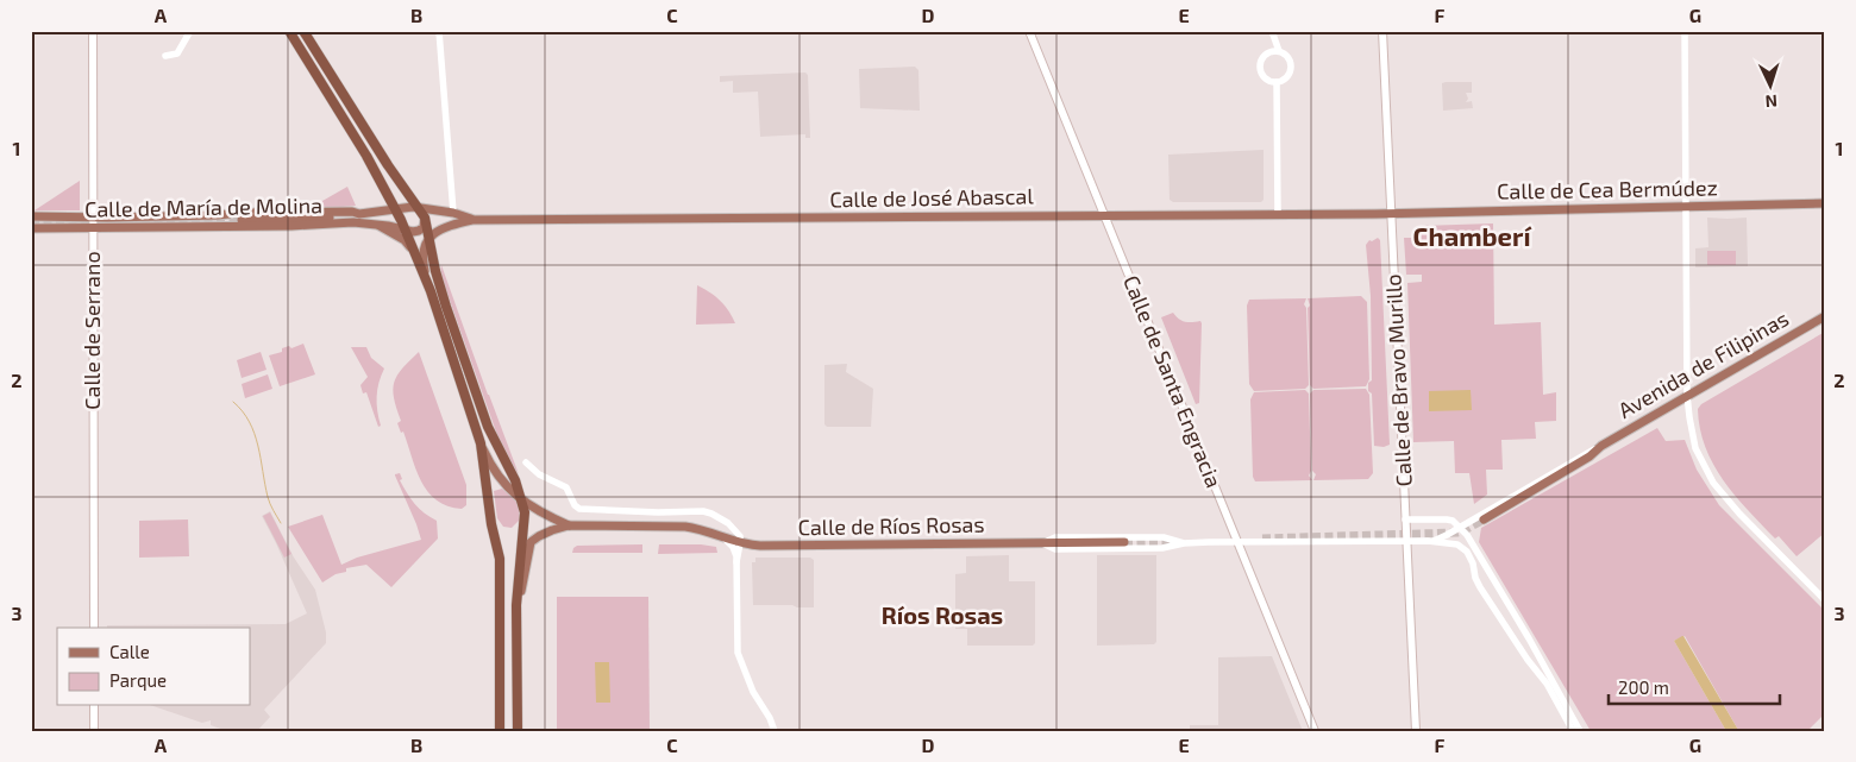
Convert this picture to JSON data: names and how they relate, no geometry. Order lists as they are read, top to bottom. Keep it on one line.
{"streets":{"main road":["Calle de Cea Bermúdez","Calle de José Abascal","Calle de María de Molina","Calle de Serrano","Avenida de Filipinas","Calle de Bravo Murillo","Calle de Santa Engracia","Calle de Ríos Rosas"]},"crossings":[["Calle de Cea Bermúdez","Calle de José Abascal"],["Calle de Cea Bermúdez","Calle de Bravo Murillo"],["Calle de José Abascal","Calle de María de Molina"],["Calle de José Abascal","Calle de Bravo Murillo"],["Calle de José Abascal","Calle de Santa Engracia"],["Calle de María de Molina","Calle de Serrano"],["Avenida de Filipinas","Calle de Ríos Rosas"],["Calle de Bravo Murillo","Calle de Ríos Rosas"],["Calle de Santa Engracia","Calle de Ríos Rosas"]],"districts":["Chamberí","Ríos Rosas"],"legend":["Calle","Parque"],"scale_bar":"200 m","north":"bottom","grid":{"columns":["A","B","C","D","E","F","G"],"rows":["1","2","3"]}}
